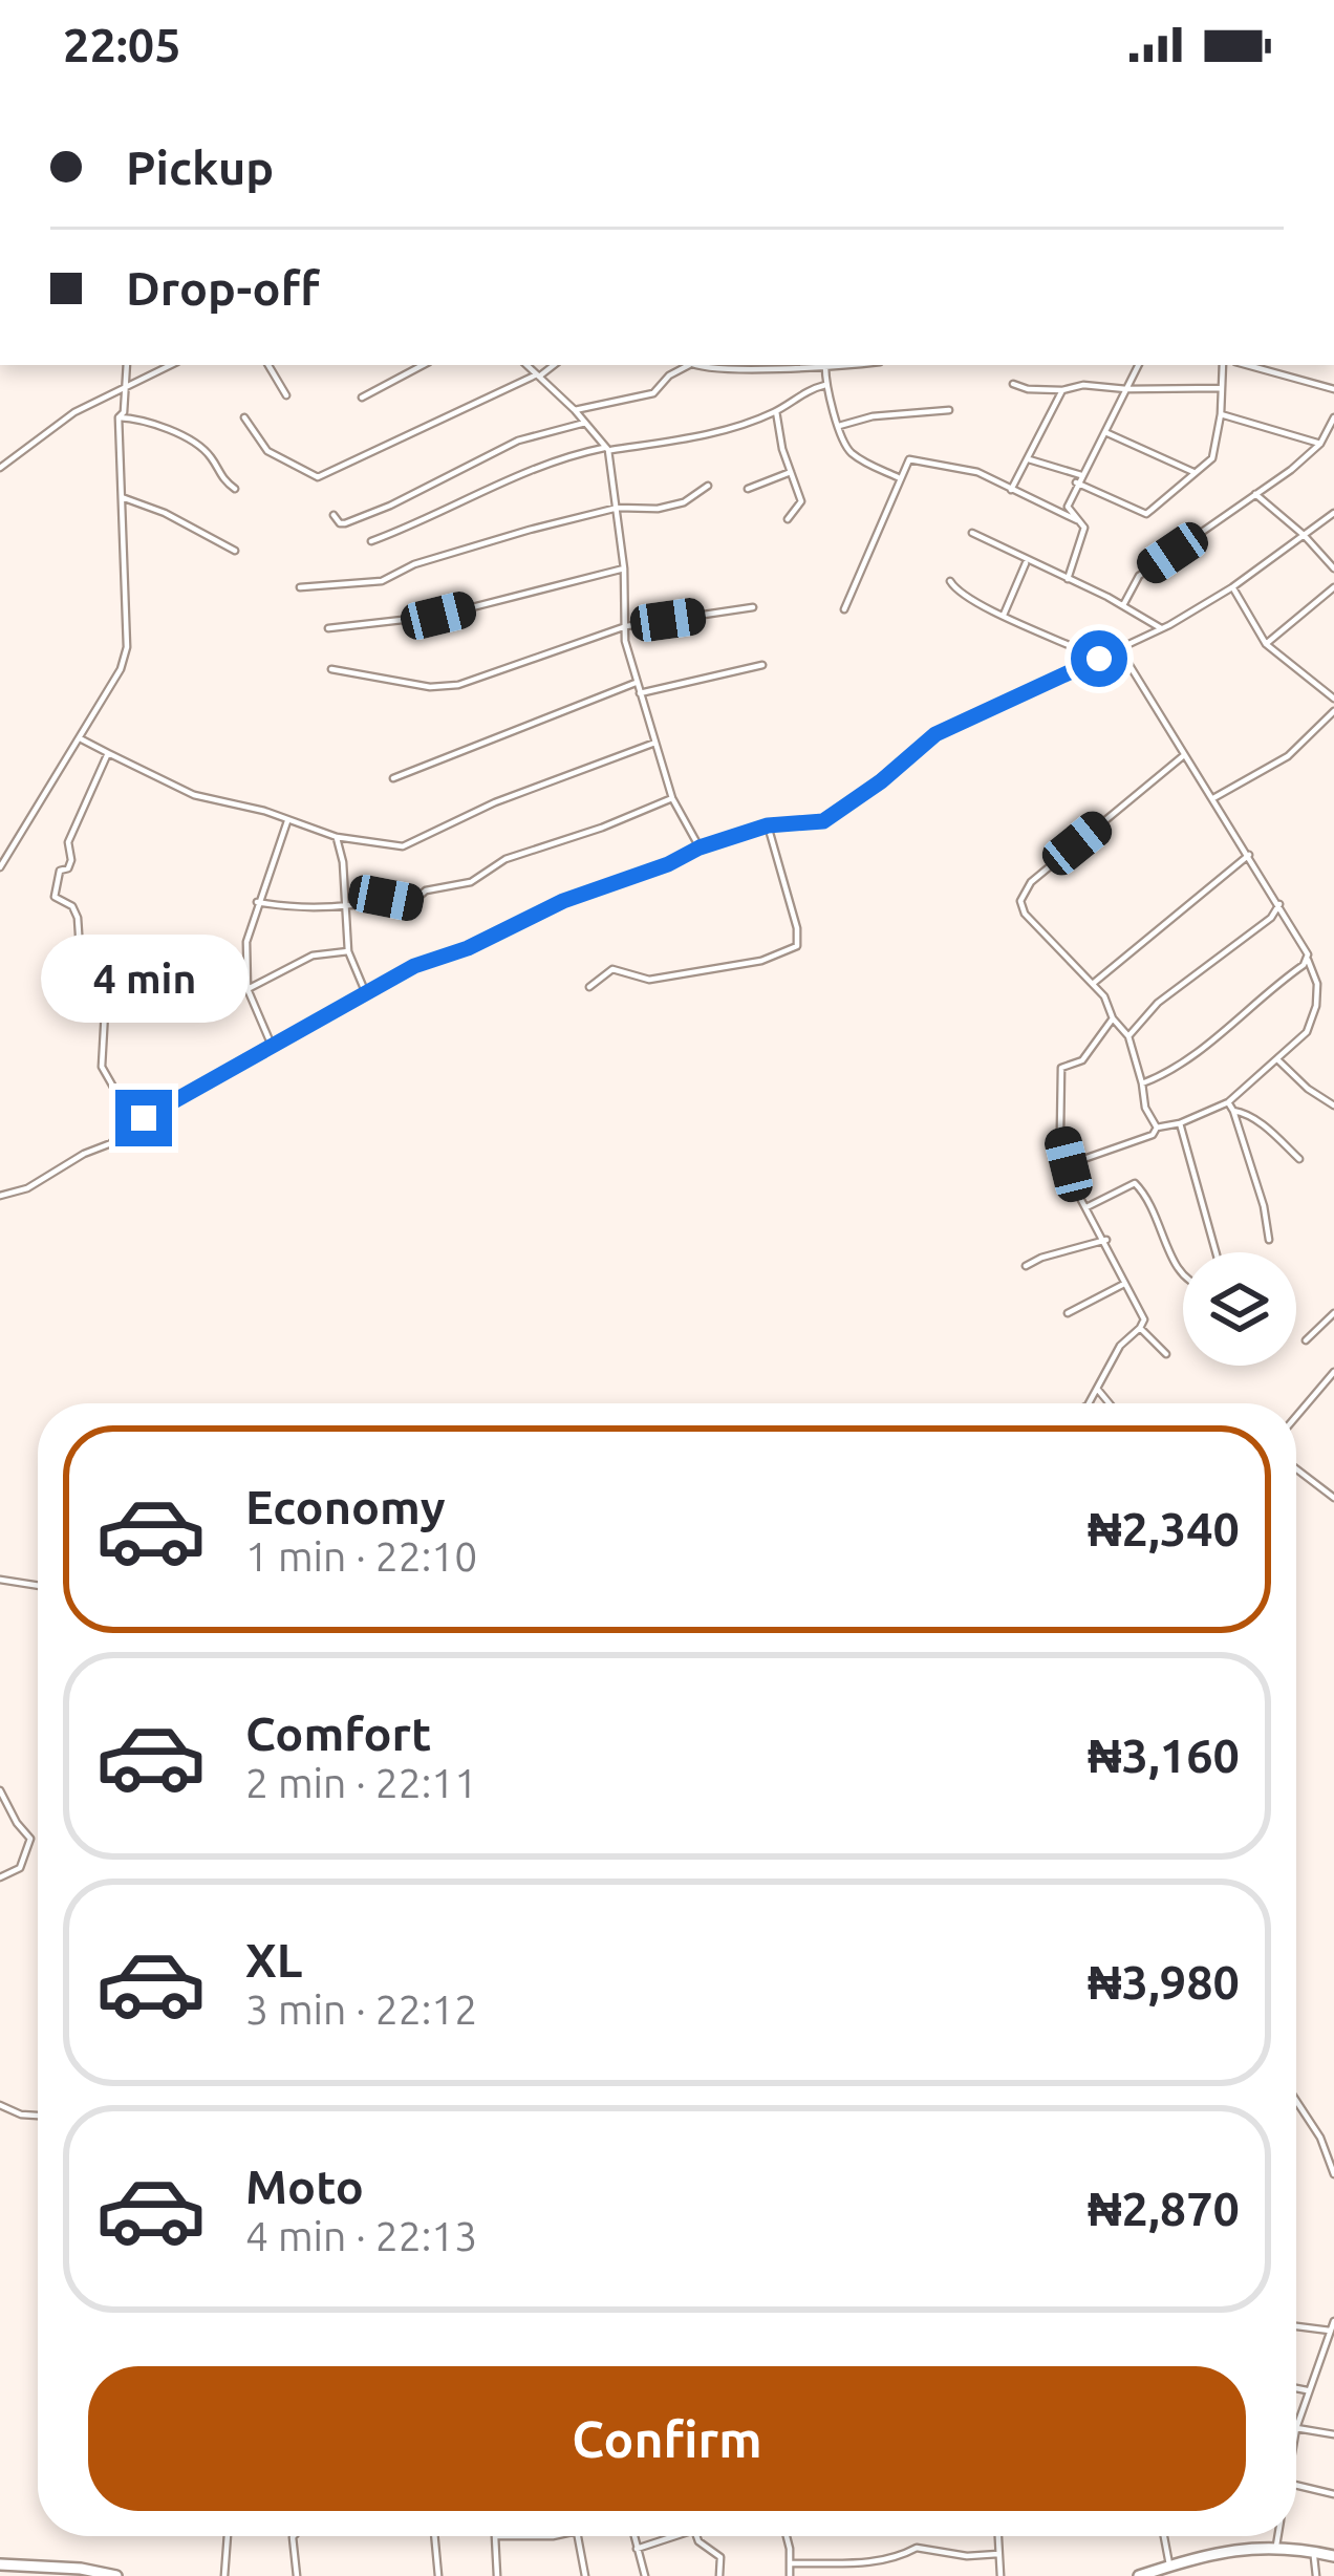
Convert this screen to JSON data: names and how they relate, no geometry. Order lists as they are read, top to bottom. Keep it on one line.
{"page":{"status":"22:05","banner":["Pickup","Drop-off"],"bubble":"4 min","list":[{"name":"Economy","note":"1 min · 22:10","value":"₦2,340"},{"name":"Comfort","note":"2 min · 22:11","value":"₦3,160"},{"name":"XL","note":"3 min · 22:12","value":"₦3,980"},{"name":"Moto","note":"4 min · 22:13","value":"₦2,870"}],"buttons":"Confirm"}}
